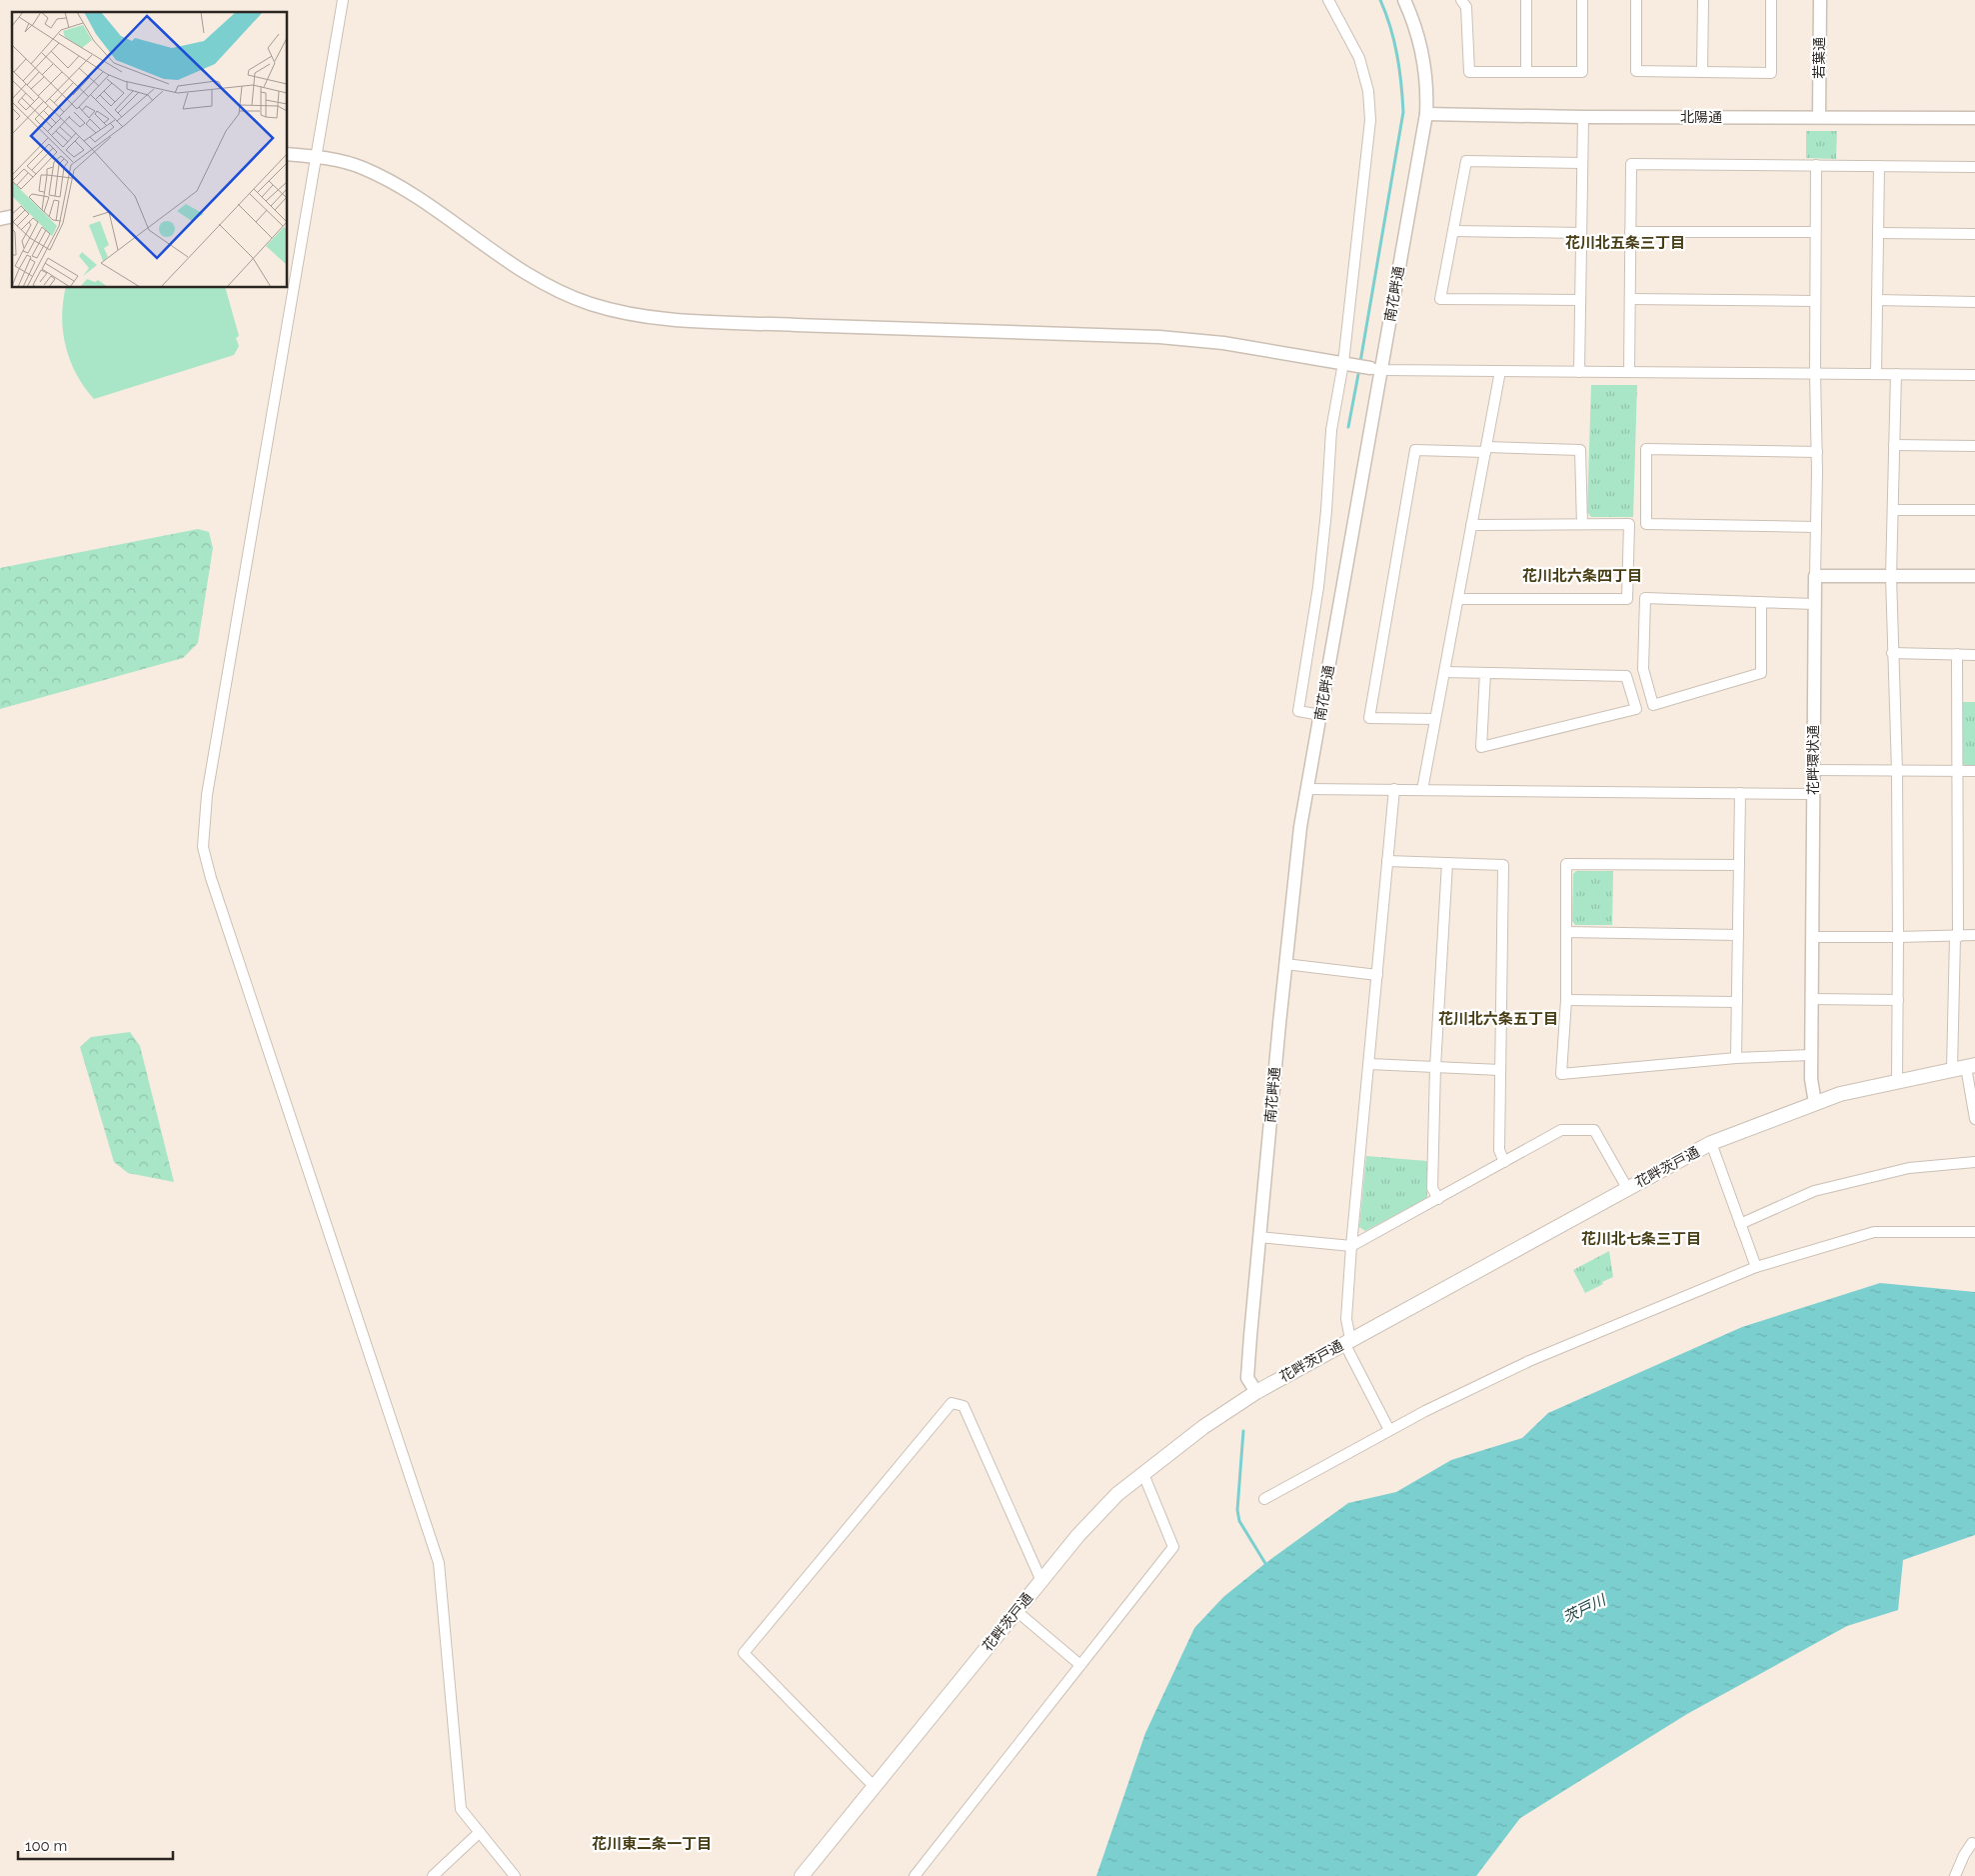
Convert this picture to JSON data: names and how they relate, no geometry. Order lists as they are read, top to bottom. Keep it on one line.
{"streets":{"main road":["花畔茨戸通"],"street":["若葉通","北陽通","南花畔通","花畔環状通"]},"crossings":[["若葉通","北陽通"],["北陽通","南花畔通"],["南花畔通","花畔茨戸通"],["花畔環状通","花畔茨戸通"]],"districts":["花川北五条三丁目","花川北六条四丁目","花川北六条五丁目","花川北七条三丁目","花川東二条一丁目"],"water":["茨戸川"],"scale_bar":"100 m"}
